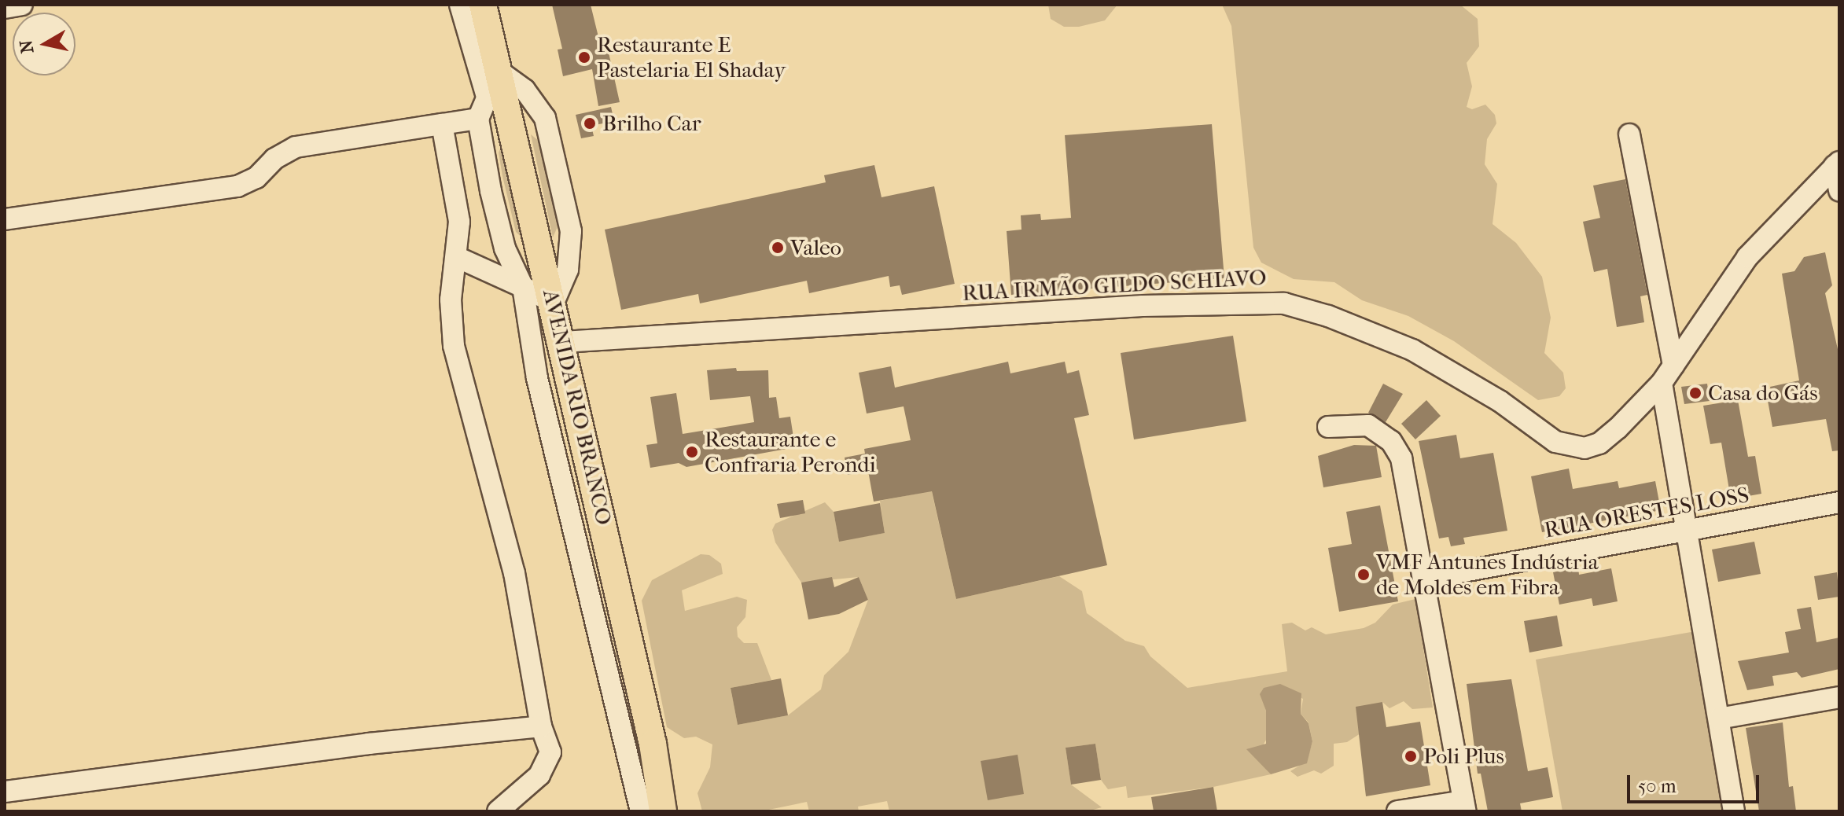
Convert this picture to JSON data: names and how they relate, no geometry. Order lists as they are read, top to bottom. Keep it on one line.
{"streets":{"main road":["AVENIDA RIO BRANCO"],"street":["RUA IRMÃO GILDO SCHIAVO","RUA ORESTES LOSS"]},"crossings":[["RUA IRMÃO GILDO SCHIAVO","AVENIDA RIO BRANCO"]],"places":["Restaurante E Pastelaria El Shaday","Brilho Car","Valeo","Casa do Gás","Restaurante e Confraria Perondi","VMF Antunes Indústria de Moldes em Fibra","Poli Plus"],"scale_bar":"50 m","north":"left"}
